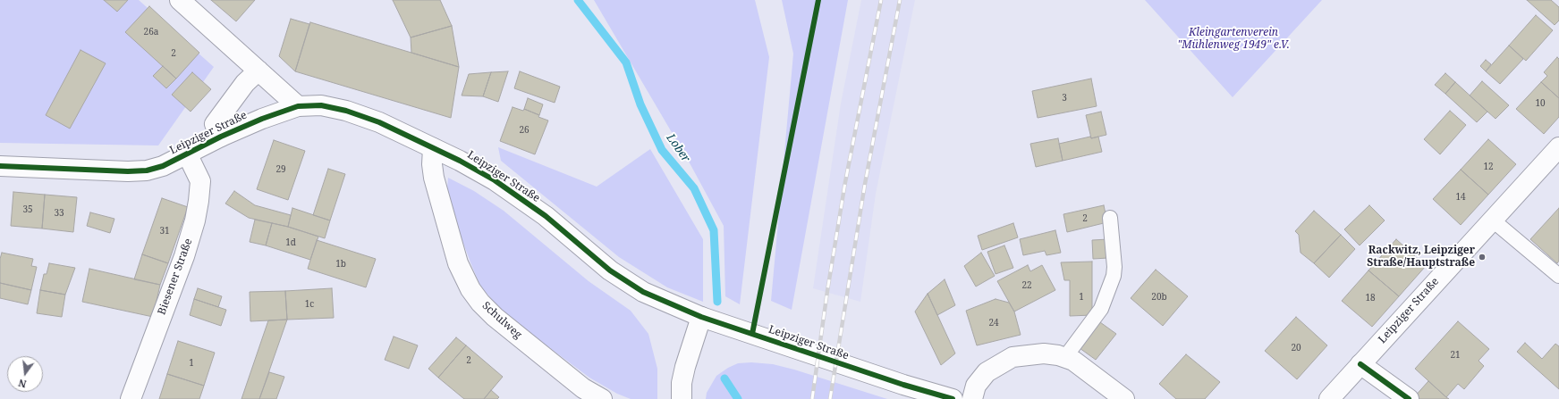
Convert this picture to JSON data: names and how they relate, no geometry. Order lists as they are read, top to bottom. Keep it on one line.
{"streets":{"street":["Leipziger Straße","Biesener Straße","Schulweg"]},"crossings":[["Leipziger Straße","Biesener Straße"],["Leipziger Straße","Schulweg"]],"water":["Lober"],"parks":["Kleingartenverein \"Mühlenweg 1949\" e.V."],"places":["Rackwitz, Leipziger Straße/Hauptstraße"],"house_numbers":["26a","2","3","10","26","12","29","14","35","33","2","31","1d","1b","22","1","20b","18","1c","24","20","21","2","1"],"north":"bottom"}
